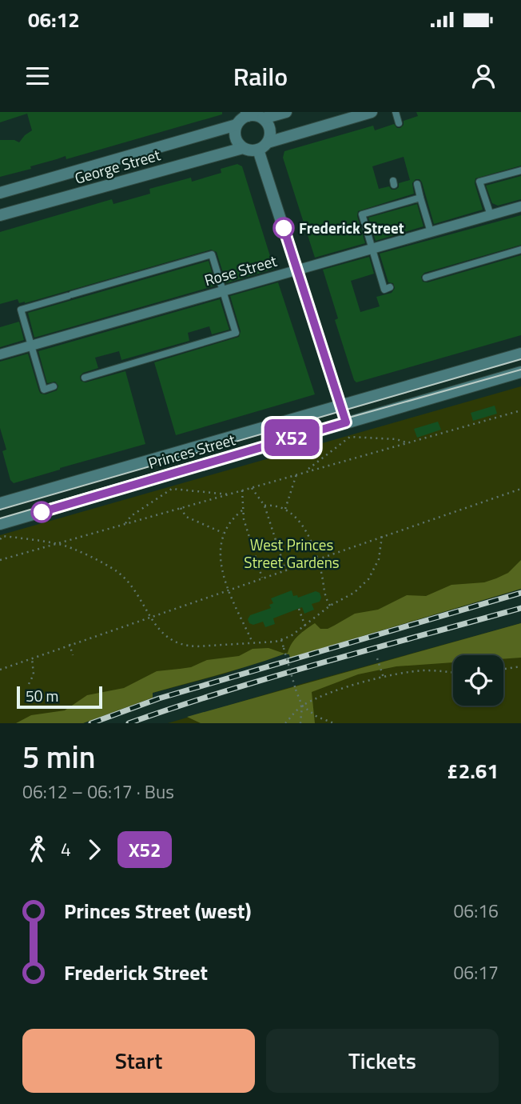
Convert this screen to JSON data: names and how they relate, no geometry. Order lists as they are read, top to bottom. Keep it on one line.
{"streets":{"street":["George Street","Rose Street","Princes Street"]},"parks":["West Princes Street Gardens"],"places":["Frederick Street"],"lines":["bus line X52"],"scale_bar":"50 m","page":{"status":"06:12","header":"Railo","on_map":"X52","scale":"50 m","heading":["5 min","06:12 – 06:17 · Bus","£2.61"],"legs":["4","X52"],"list":[{"name":"Princes Street (west)","value":"06:16"},{"name":"Frederick Street","value":"06:17"}],"buttons":["Start","Tickets"]}}
